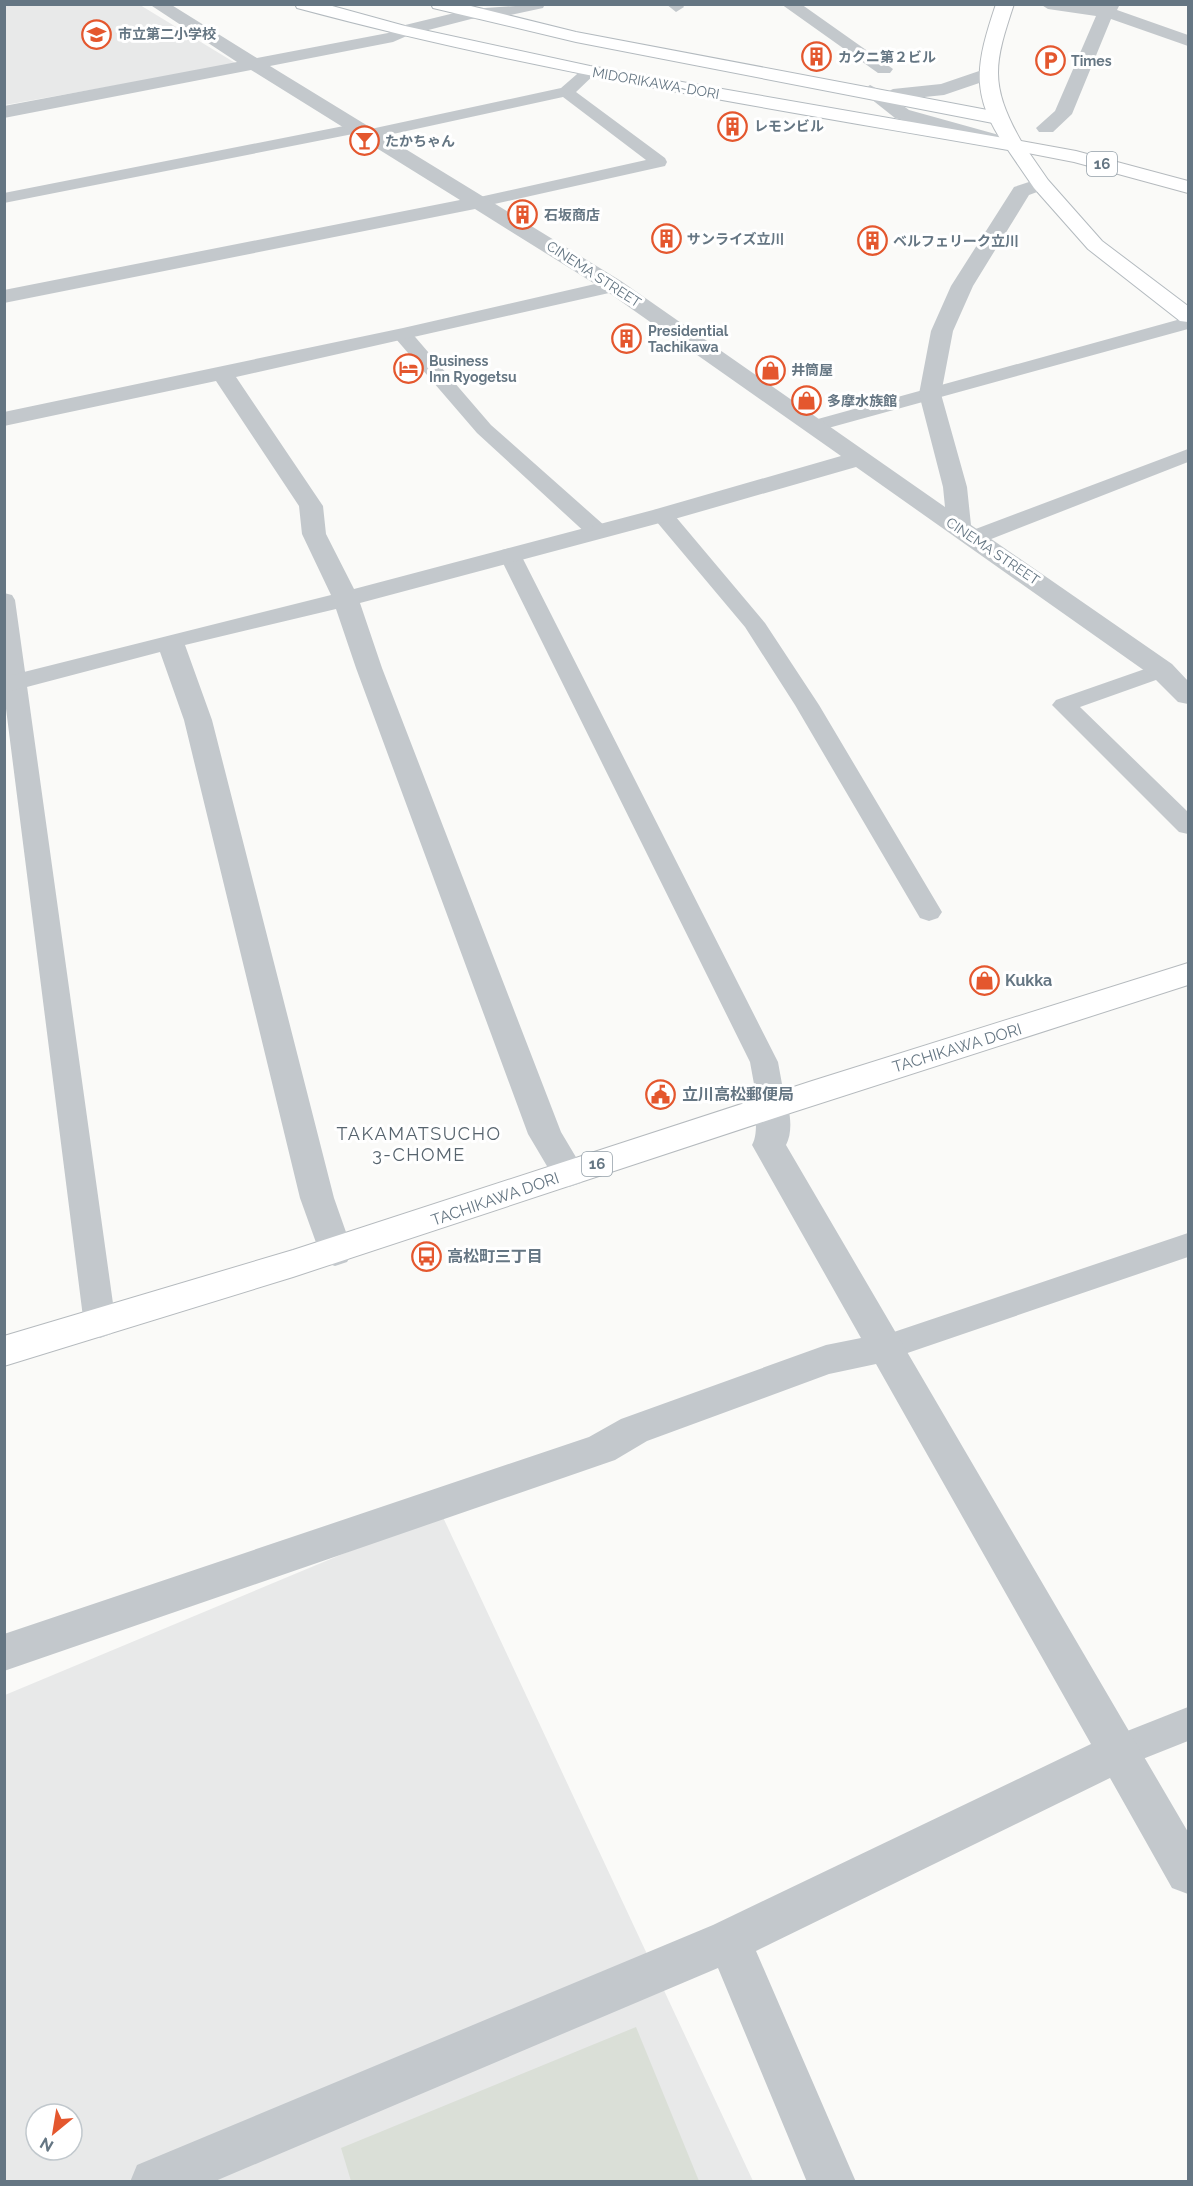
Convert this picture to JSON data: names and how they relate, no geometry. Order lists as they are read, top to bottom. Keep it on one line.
{"streets":{"street":["MIDORIKAWA-DORI","16","CINEMA STREET","TACHIKAWA DORI"]},"crossings":[["MIDORIKAWA-DORI","16"]],"districts":["TAKAMATSUCHO 3-CHOME"],"places":{"school or university":["市立第二小学校"],"building":["カクニ第２ビル","レモンビル","石坂商店","サンライズ立川","ベルフェリーク立川","Presidential Tachikawa"],"parking":["Times"],"bar":["たかちゃん"],"hotel":["Business Inn Ryogetsu"],"shop":["井筒屋","多摩水族館","Kukka"],"public building":["立川高松郵便局"],"bus stop":["高松町三丁目"]},"north":"bottom left"}
